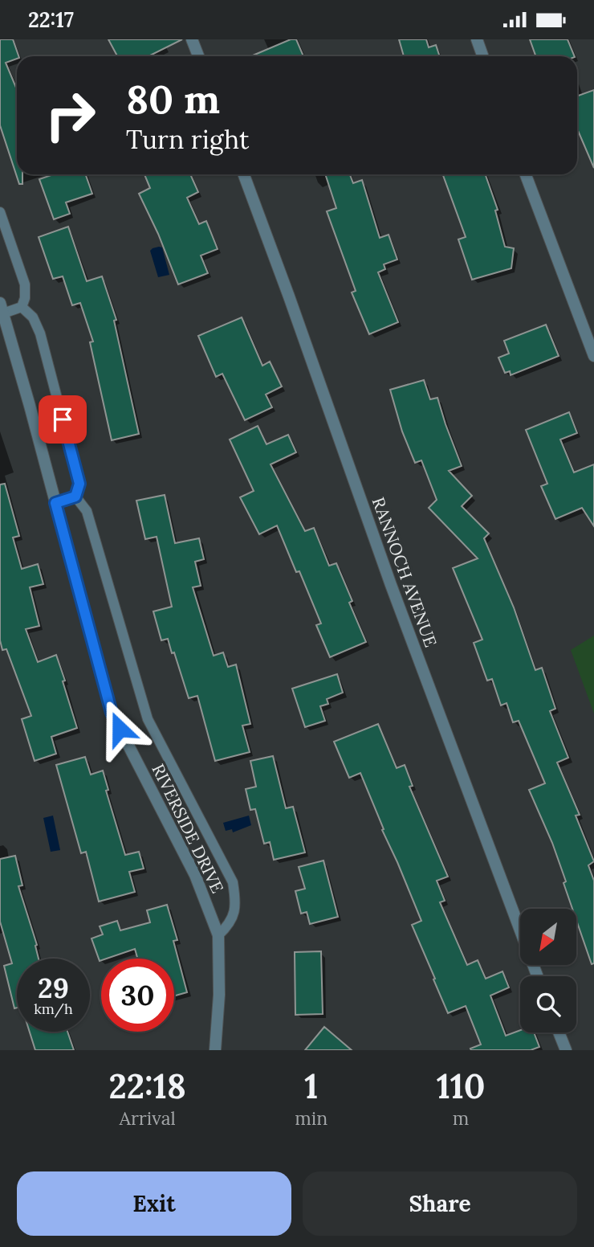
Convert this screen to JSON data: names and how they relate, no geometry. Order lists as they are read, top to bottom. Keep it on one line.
{"streets":{"street":["RANNOCH AVENUE","RIVERSIDE DRIVE"]},"north":"bottom left","page":{"status":"22:17","turn":["80 m","Turn right"],"speed":"29 km/h","limit":"30","eta":["22:18","Arrival","1","min","110","m"],"buttons":["Exit","Share"]}}
